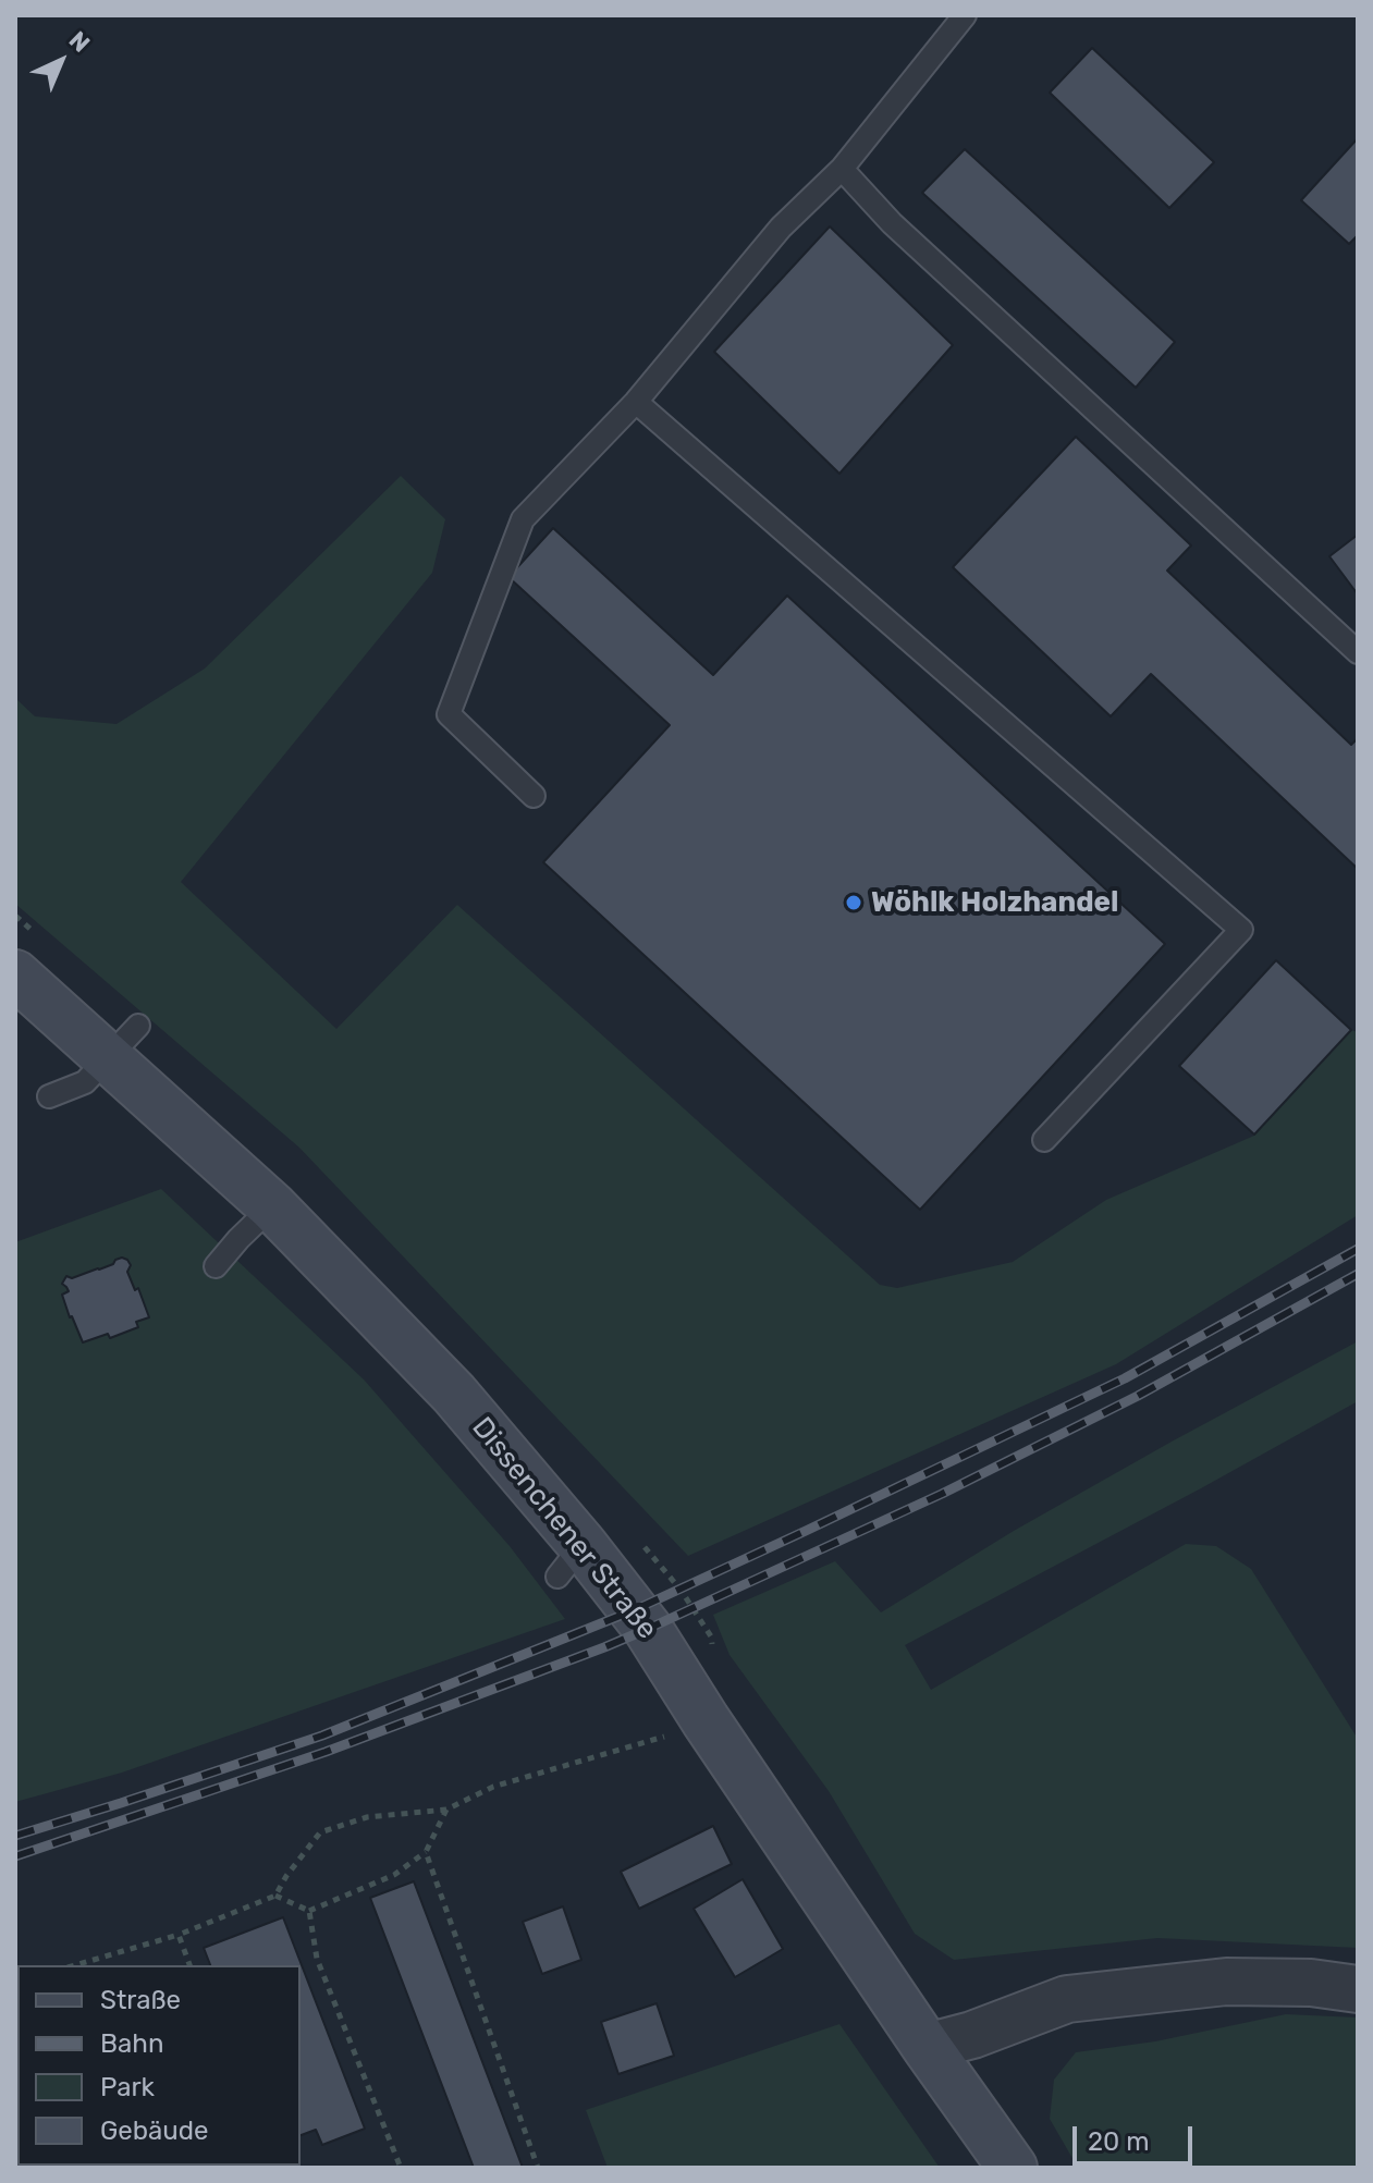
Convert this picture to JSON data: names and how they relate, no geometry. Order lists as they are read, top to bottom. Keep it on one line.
{"streets":{"main road":["Dissenchener Straße"]},"places":["Wöhlk Holzhandel"],"legend":["Straße","Bahn","Park","Gebäude"],"scale_bar":"20 m","north":"top right"}
